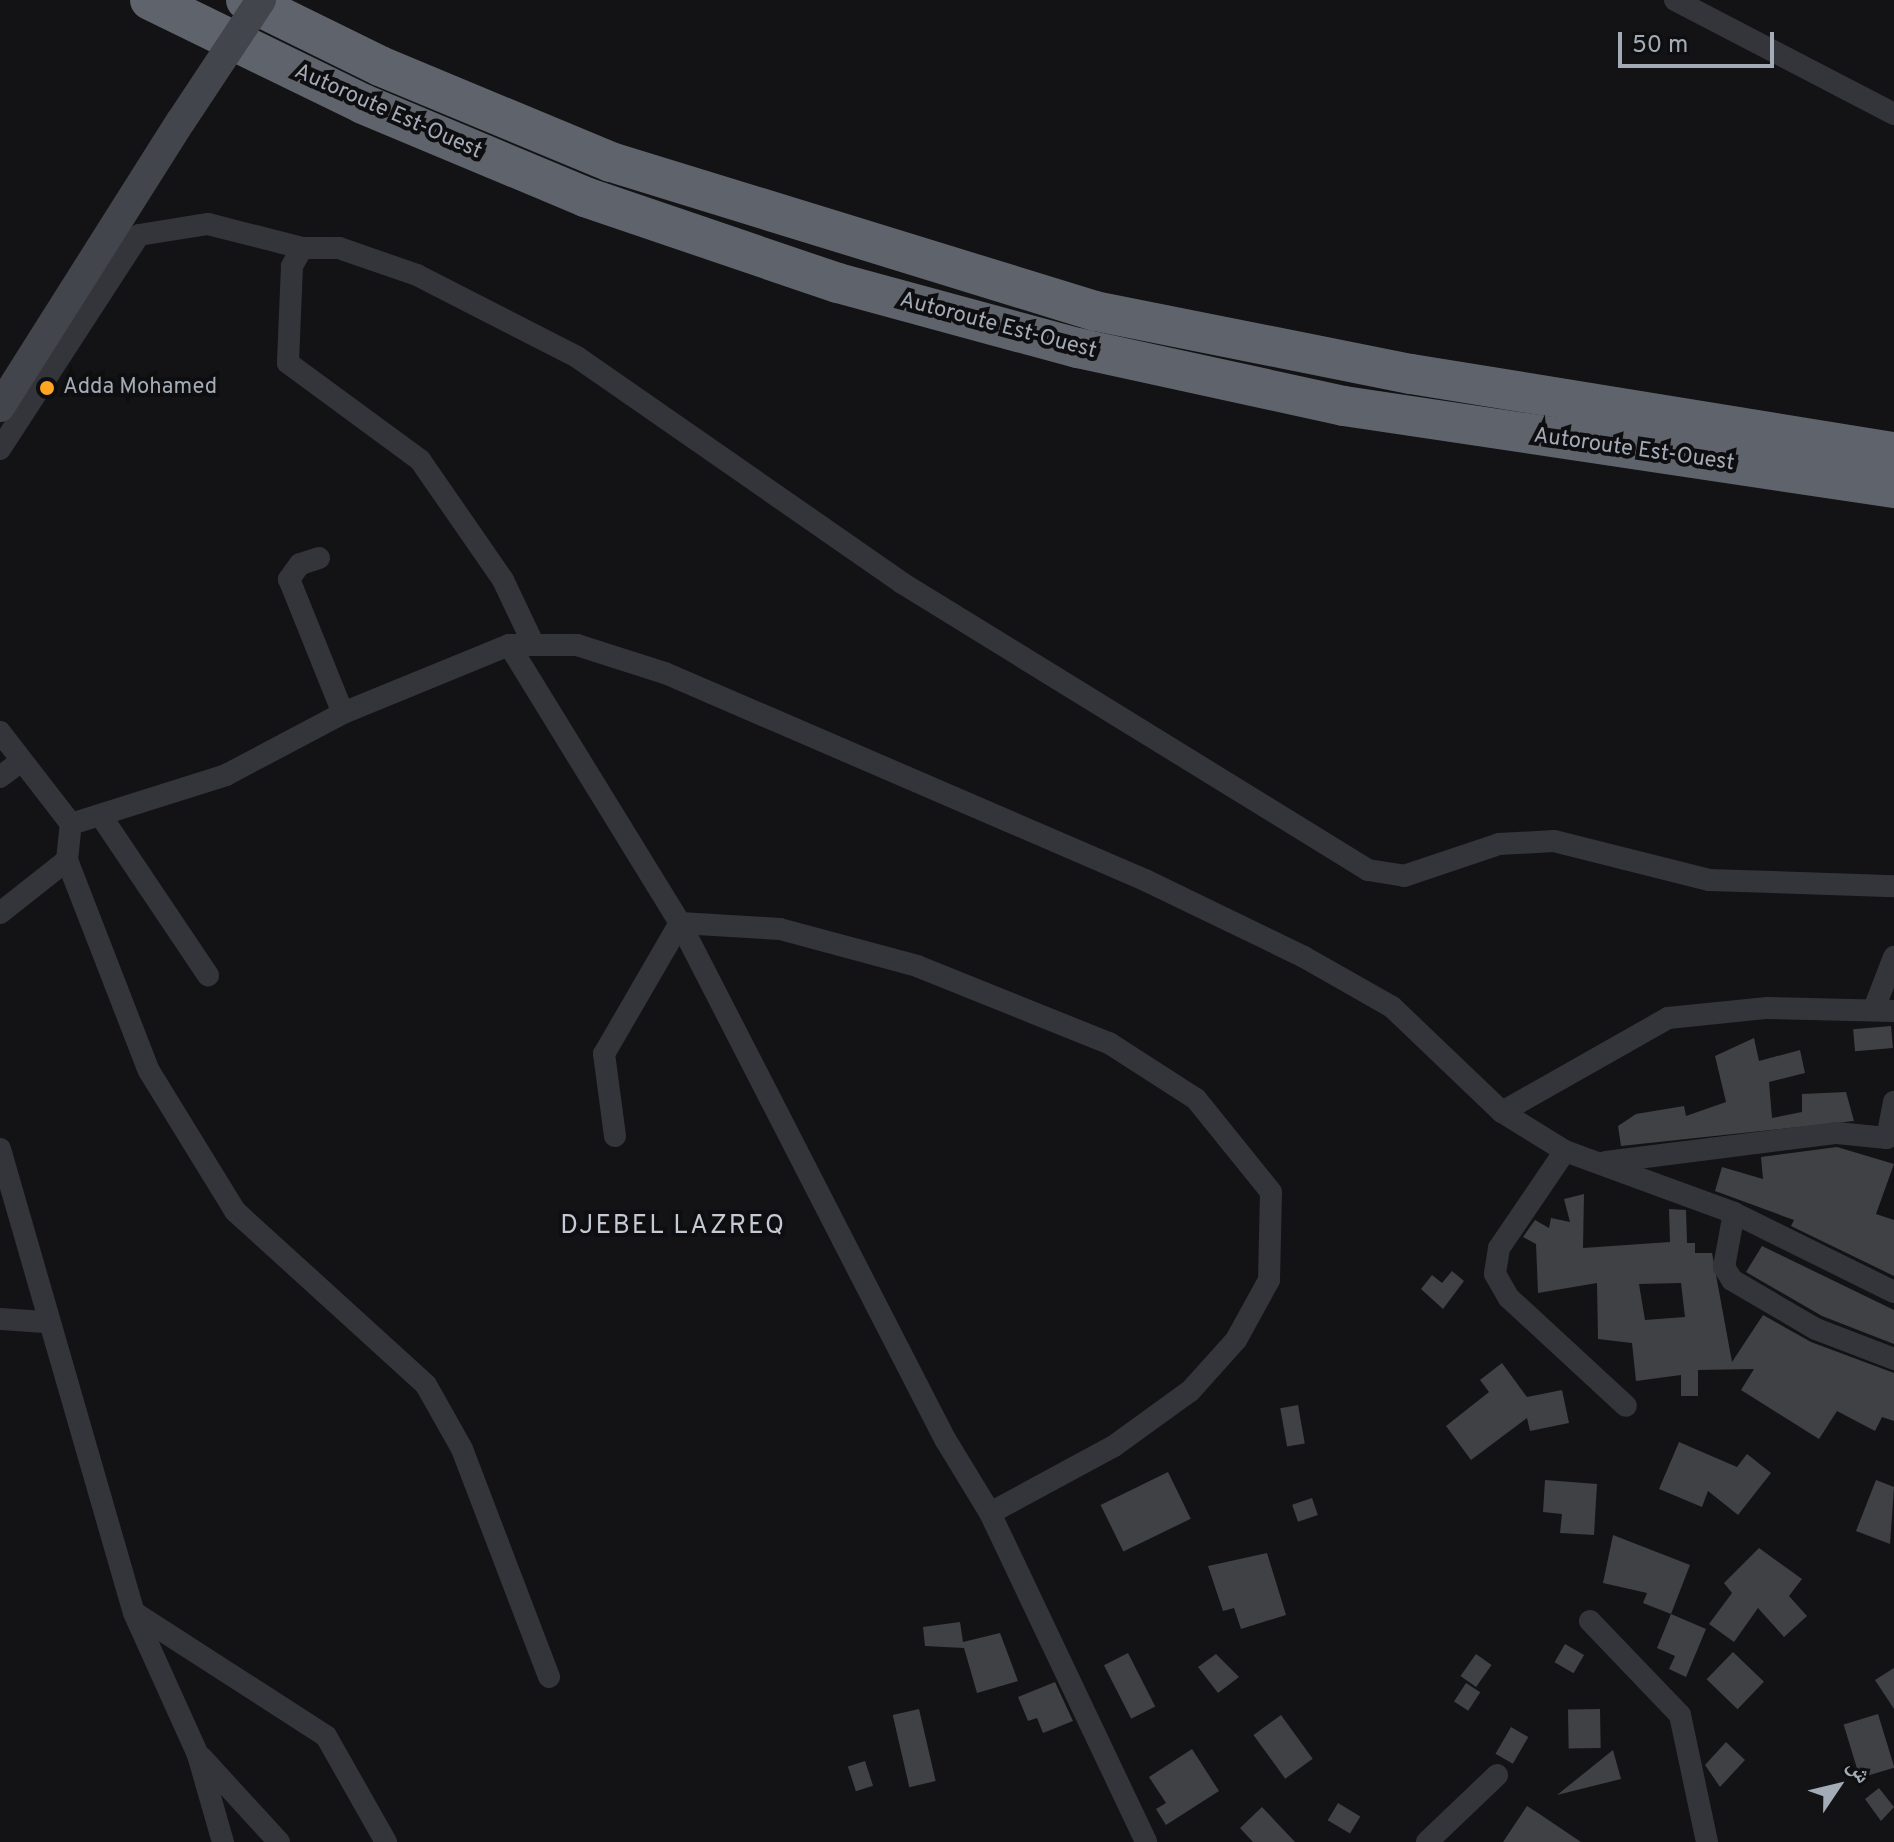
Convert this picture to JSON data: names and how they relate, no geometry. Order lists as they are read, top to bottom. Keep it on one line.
{"streets":{"highway":["Autoroute Est-Ouest"]},"districts":["DJEBEL LAZREQ"],"places":["Adda Mohamed"],"scale_bar":"50 m","north":"top right"}
